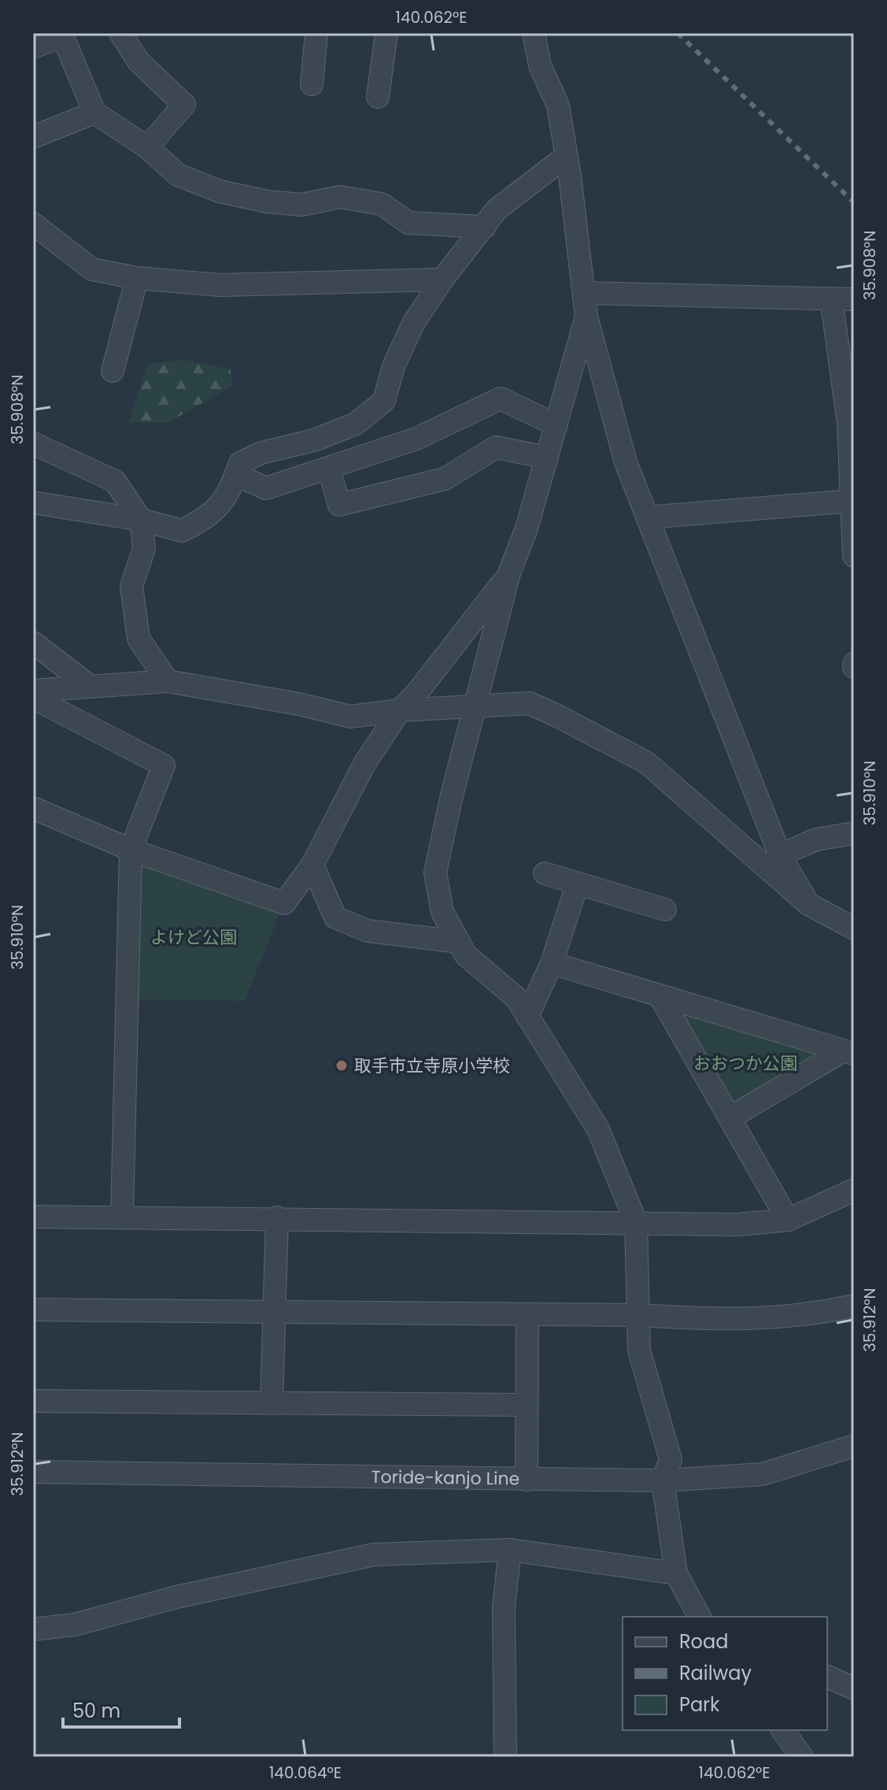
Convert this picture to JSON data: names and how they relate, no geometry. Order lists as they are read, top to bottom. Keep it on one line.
{"streets":{"street":["Toride-kanjo Line"]},"parks":["よけど公園","おおつか公園"],"places":["取手市立寺原小学校"],"legend":["Road","Railway","Park"],"scale_bar":"50 m","coordinates":["140.062°E","35.908°N","35.910°N","35.912°N","140.064°E"]}
